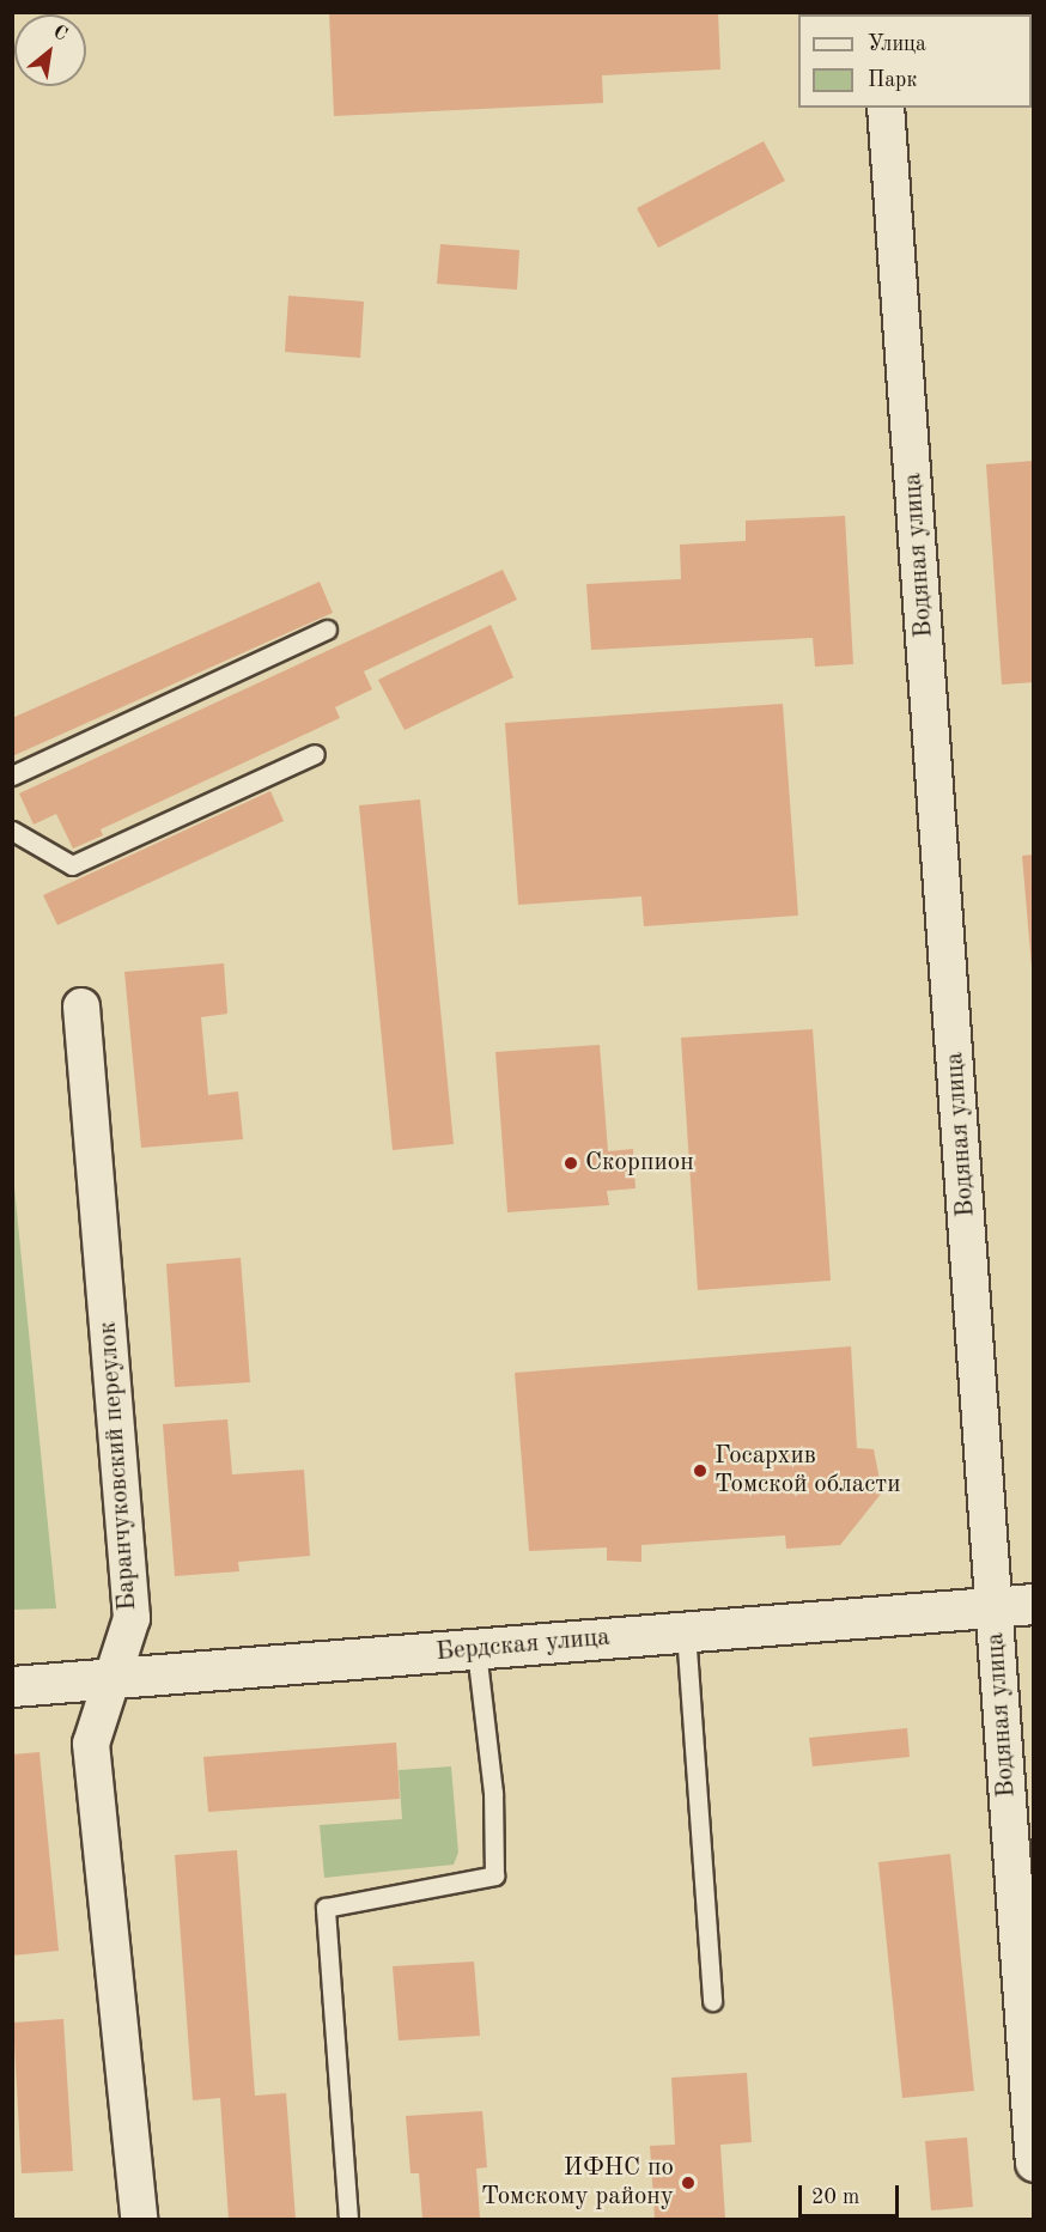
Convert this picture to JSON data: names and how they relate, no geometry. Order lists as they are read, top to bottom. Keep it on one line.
{"streets":{"street":["Водяная улица","Баранчуковский переулок","Бердская улица"]},"crossings":[["Водяная улица","Бердская улица"],["Баранчуковский переулок","Бердская улица"]],"places":["Скорпион","Госархив Томской области","ИФНС по Томскому району"],"legend":["Улица","Парк"],"scale_bar":"20 m","north":"top right"}
